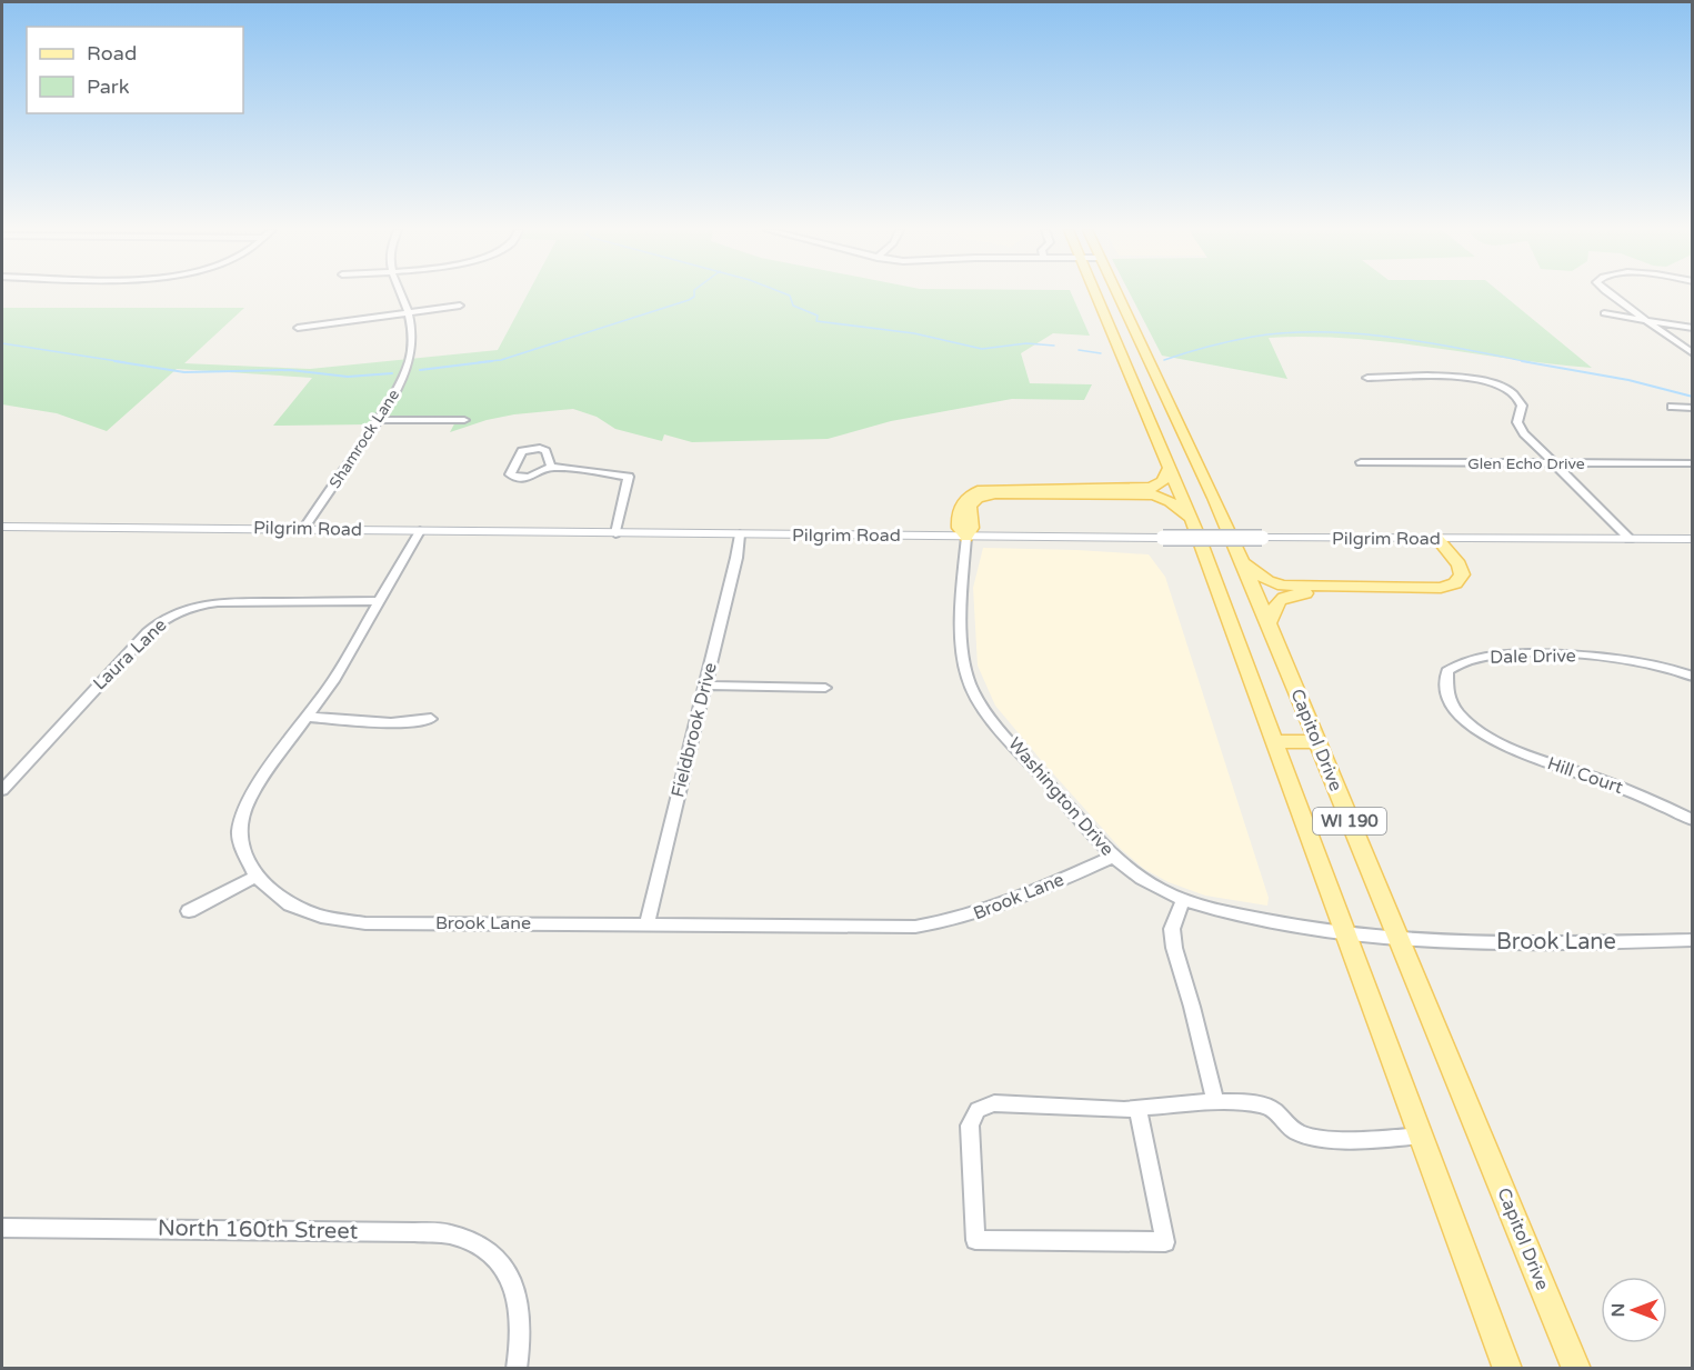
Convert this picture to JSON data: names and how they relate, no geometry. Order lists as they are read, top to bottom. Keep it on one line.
{"streets":{"main road":["Pilgrim Road","Capitol Drive","WI 190"],"street":["Shamrock Lane","Glen Echo Drive","Laura Lane","Dale Drive","Fieldbrook Drive","Hill Court","Washington Drive","Brook Lane","North 160th Street"]},"crossings":[["Shamrock Lane","Pilgrim Road"],["Pilgrim Road","Fieldbrook Drive"],["Pilgrim Road","Washington Drive"],["Pilgrim Road","Brook Lane"],["Laura Lane","Brook Lane"],["Dale Drive","Hill Court"],["Fieldbrook Drive","Brook Lane"],["Capitol Drive","Brook Lane"],["Washington Drive","Brook Lane"]],"legend":["Road","Park"],"north":"left"}
